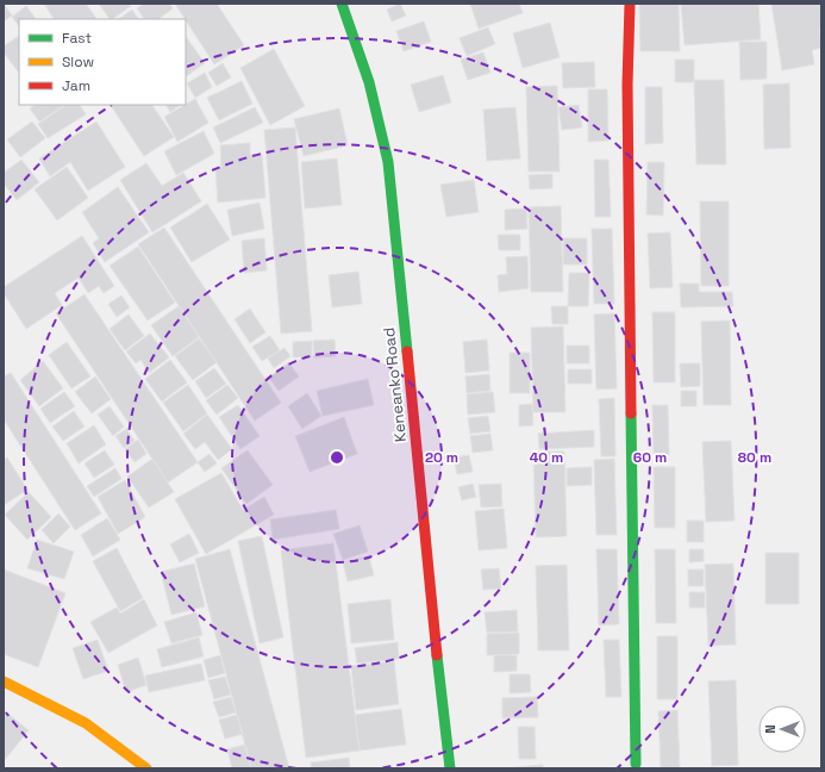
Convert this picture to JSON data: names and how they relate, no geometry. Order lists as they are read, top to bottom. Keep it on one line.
{"streets":{"street":["Keneanko Road"]},"legend":["Fast","Slow","Jam"],"north":"left","rings":["20 m","40 m","60 m","80 m"]}
